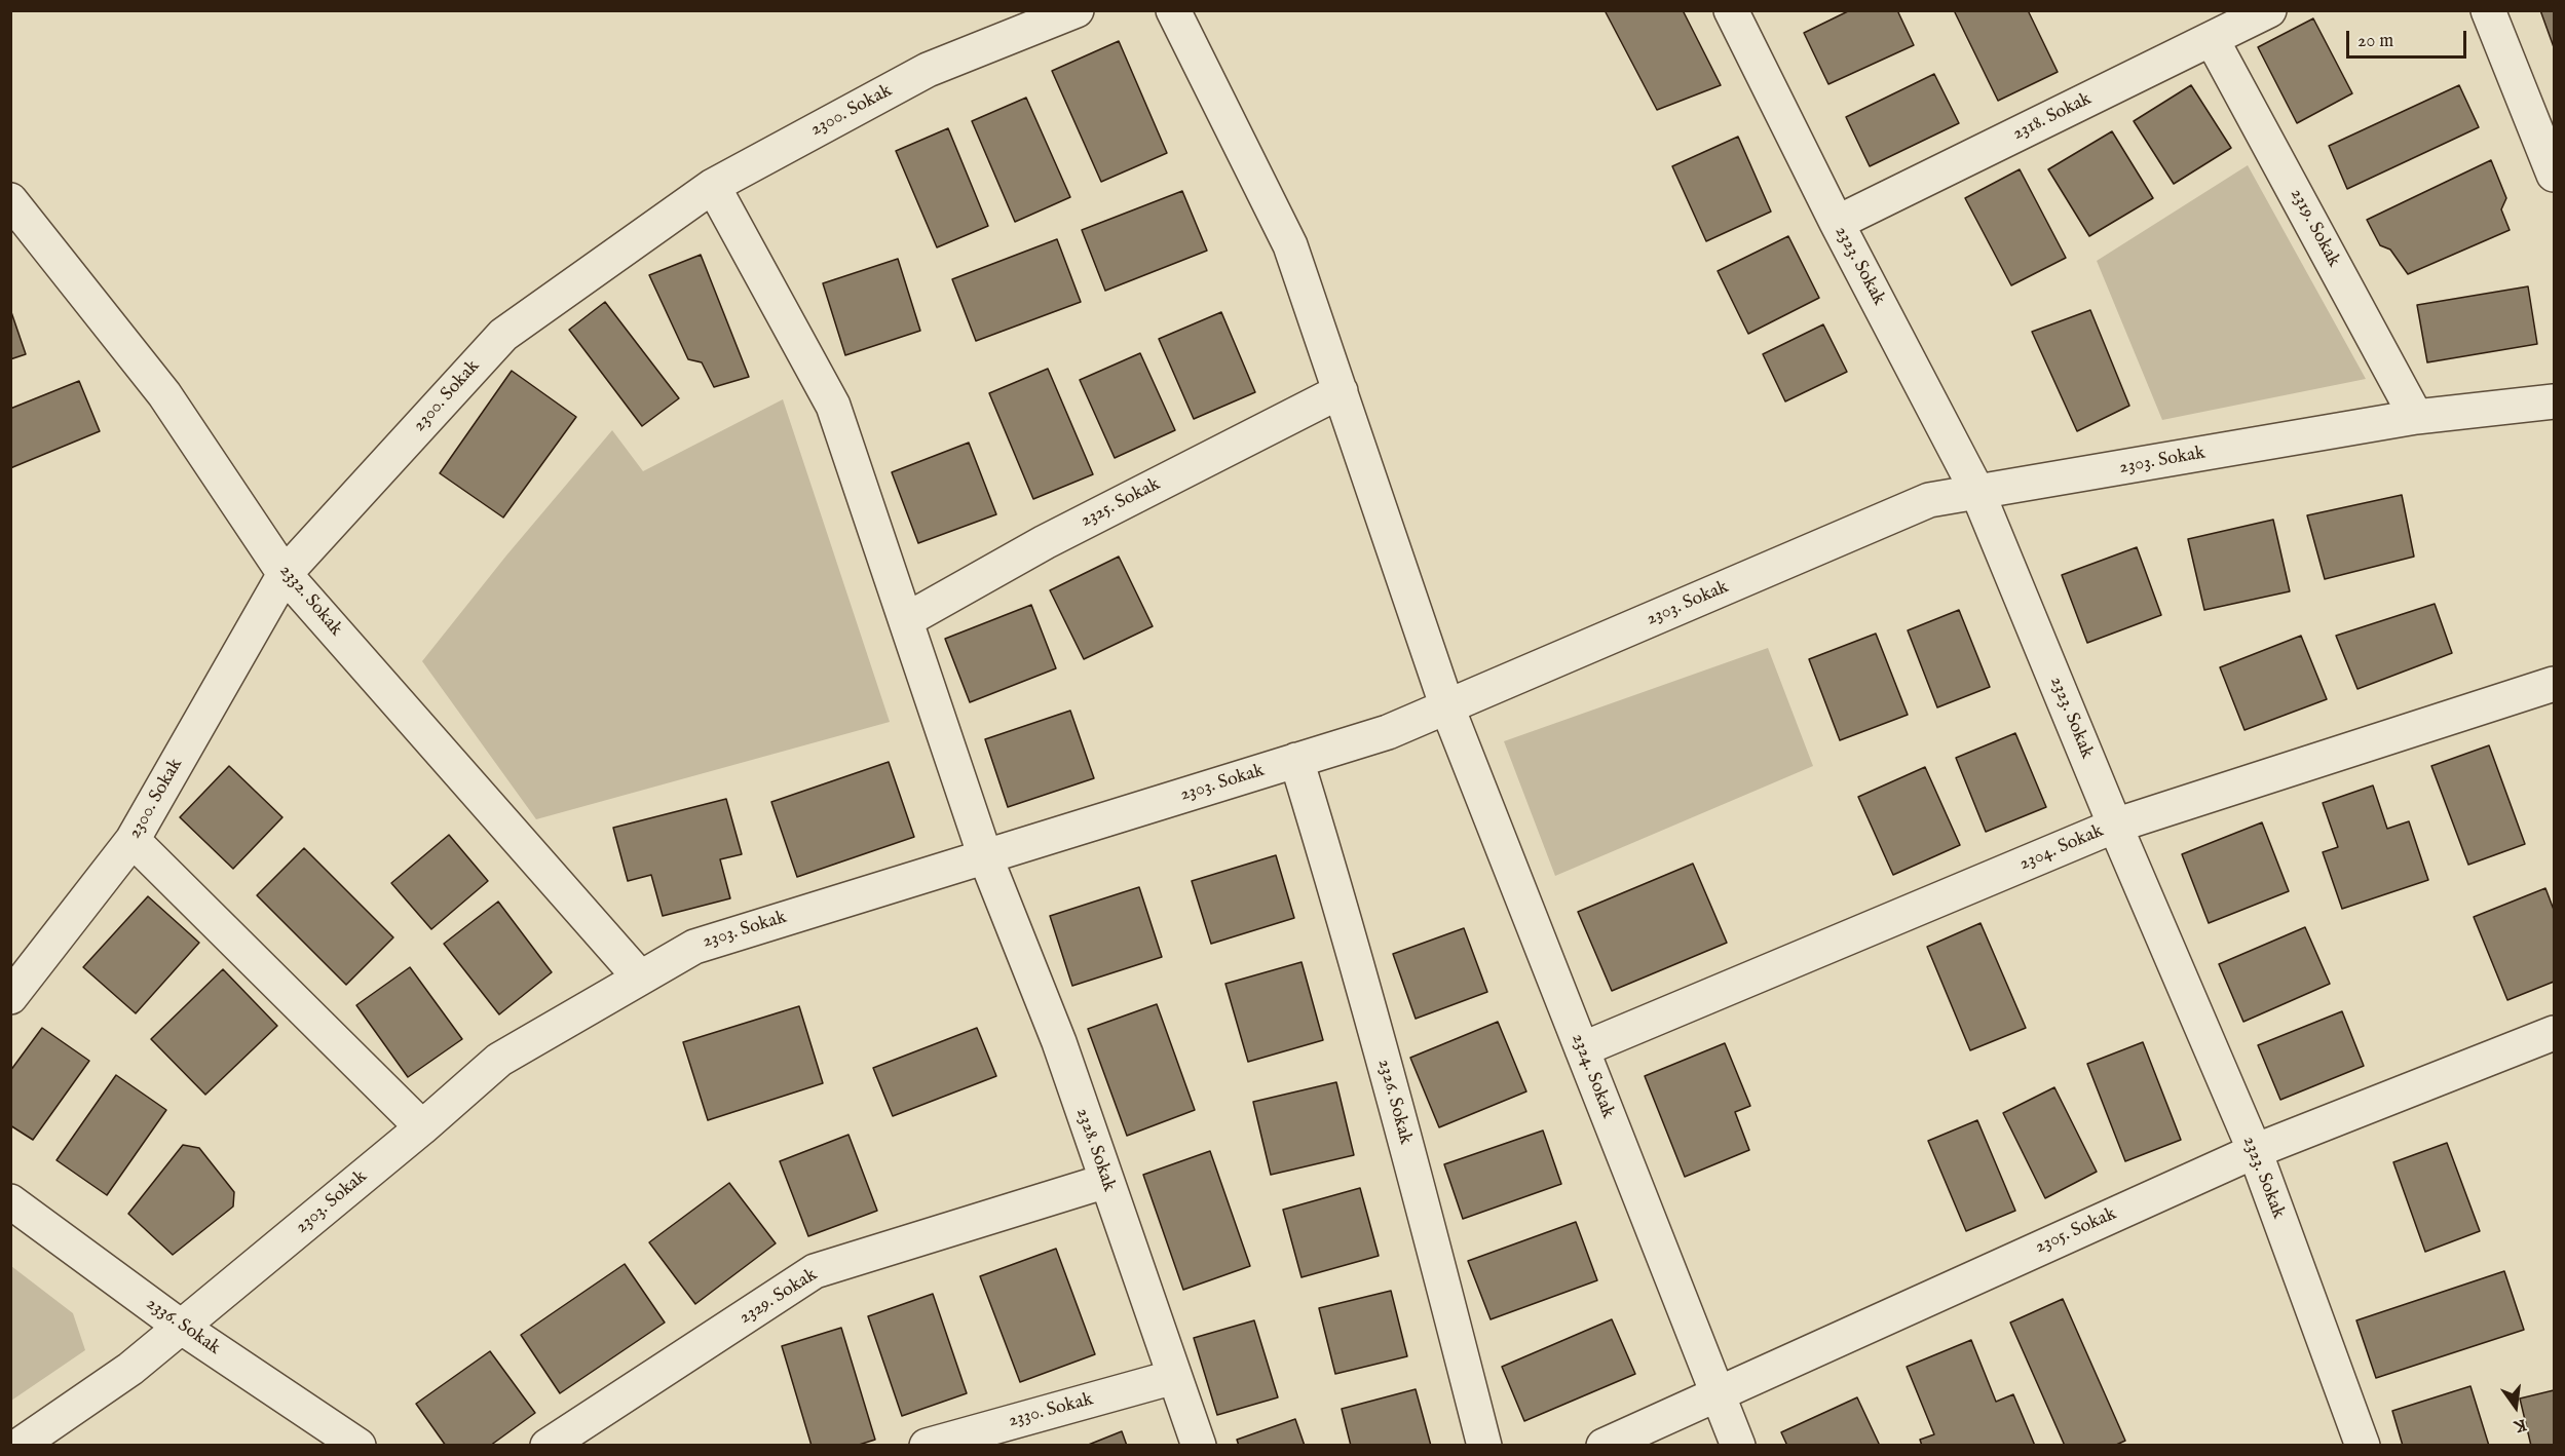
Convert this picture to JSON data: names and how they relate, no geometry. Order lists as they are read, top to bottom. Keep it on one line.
{"streets":{"street":["2300. Sokak","2318. Sokak","2319. Sokak","2323. Sokak","2303. Sokak","2325. Sokak","2332. Sokak","2304. Sokak","2324. Sokak","2326. Sokak","2328. Sokak","2305. Sokak","2329. Sokak","2336. Sokak","2330. Sokak"]},"crossings":[["2300. Sokak","2332. Sokak"],["2300. Sokak","2328. Sokak"],["2318. Sokak","2319. Sokak"],["2318. Sokak","2323. Sokak"],["2319. Sokak","2303. Sokak"],["2323. Sokak","2303. Sokak"],["2323. Sokak","2304. Sokak"],["2323. Sokak","2305. Sokak"],["2303. Sokak","2332. Sokak"],["2303. Sokak","2324. Sokak"],["2303. Sokak","2326. Sokak"],["2303. Sokak","2328. Sokak"],["2303. Sokak","2336. Sokak"],["2325. Sokak","2324. Sokak"],["2325. Sokak","2328. Sokak"],["2304. Sokak","2324. Sokak"],["2324. Sokak","2305. Sokak"],["2328. Sokak","2329. Sokak"],["2328. Sokak","2330. Sokak"]],"scale_bar":"20 m","north":"bottom"}
